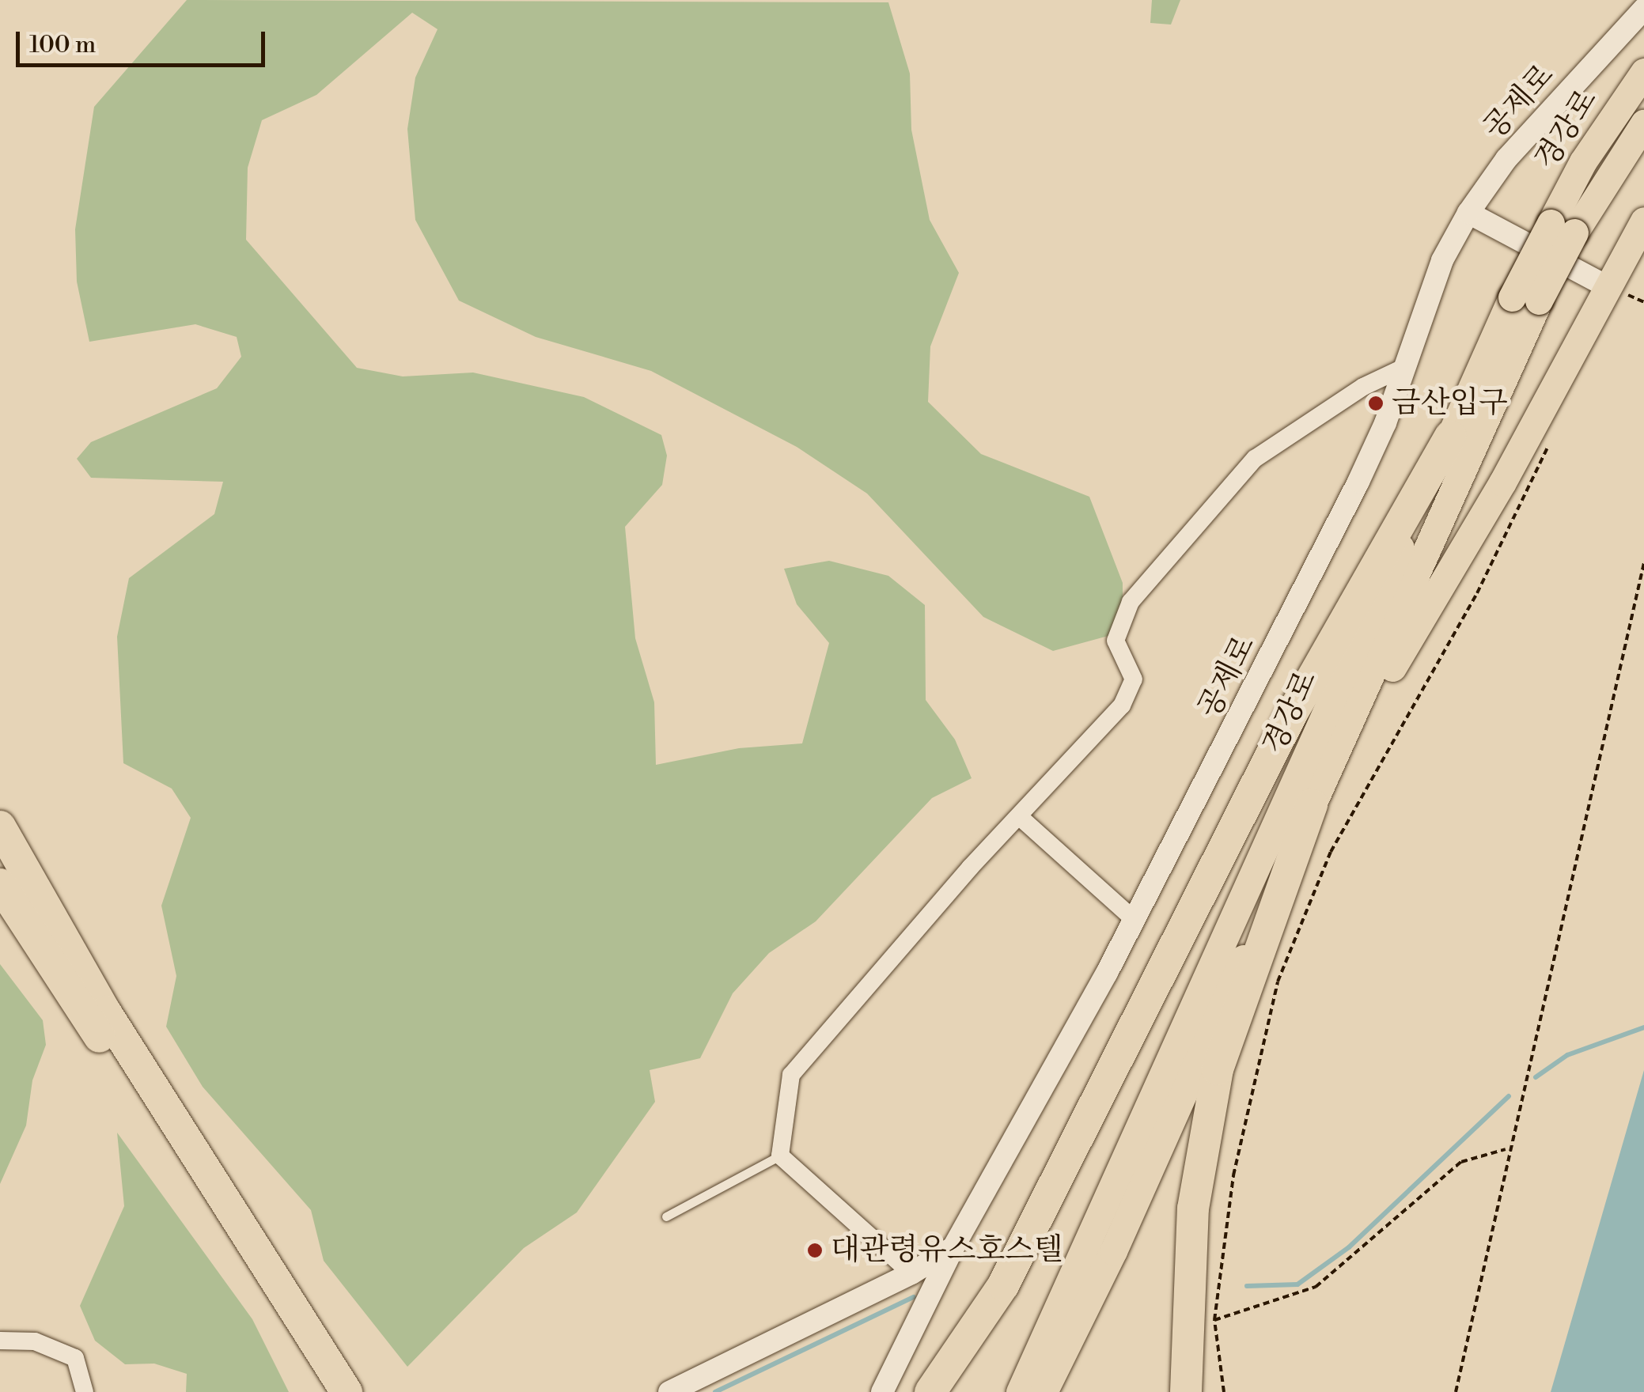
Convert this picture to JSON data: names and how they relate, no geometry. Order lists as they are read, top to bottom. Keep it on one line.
{"streets":{"highway":["경강로"],"street":["공제로"]},"places":["금산입구","대관령유스호스텔"],"scale_bar":"100 m"}
